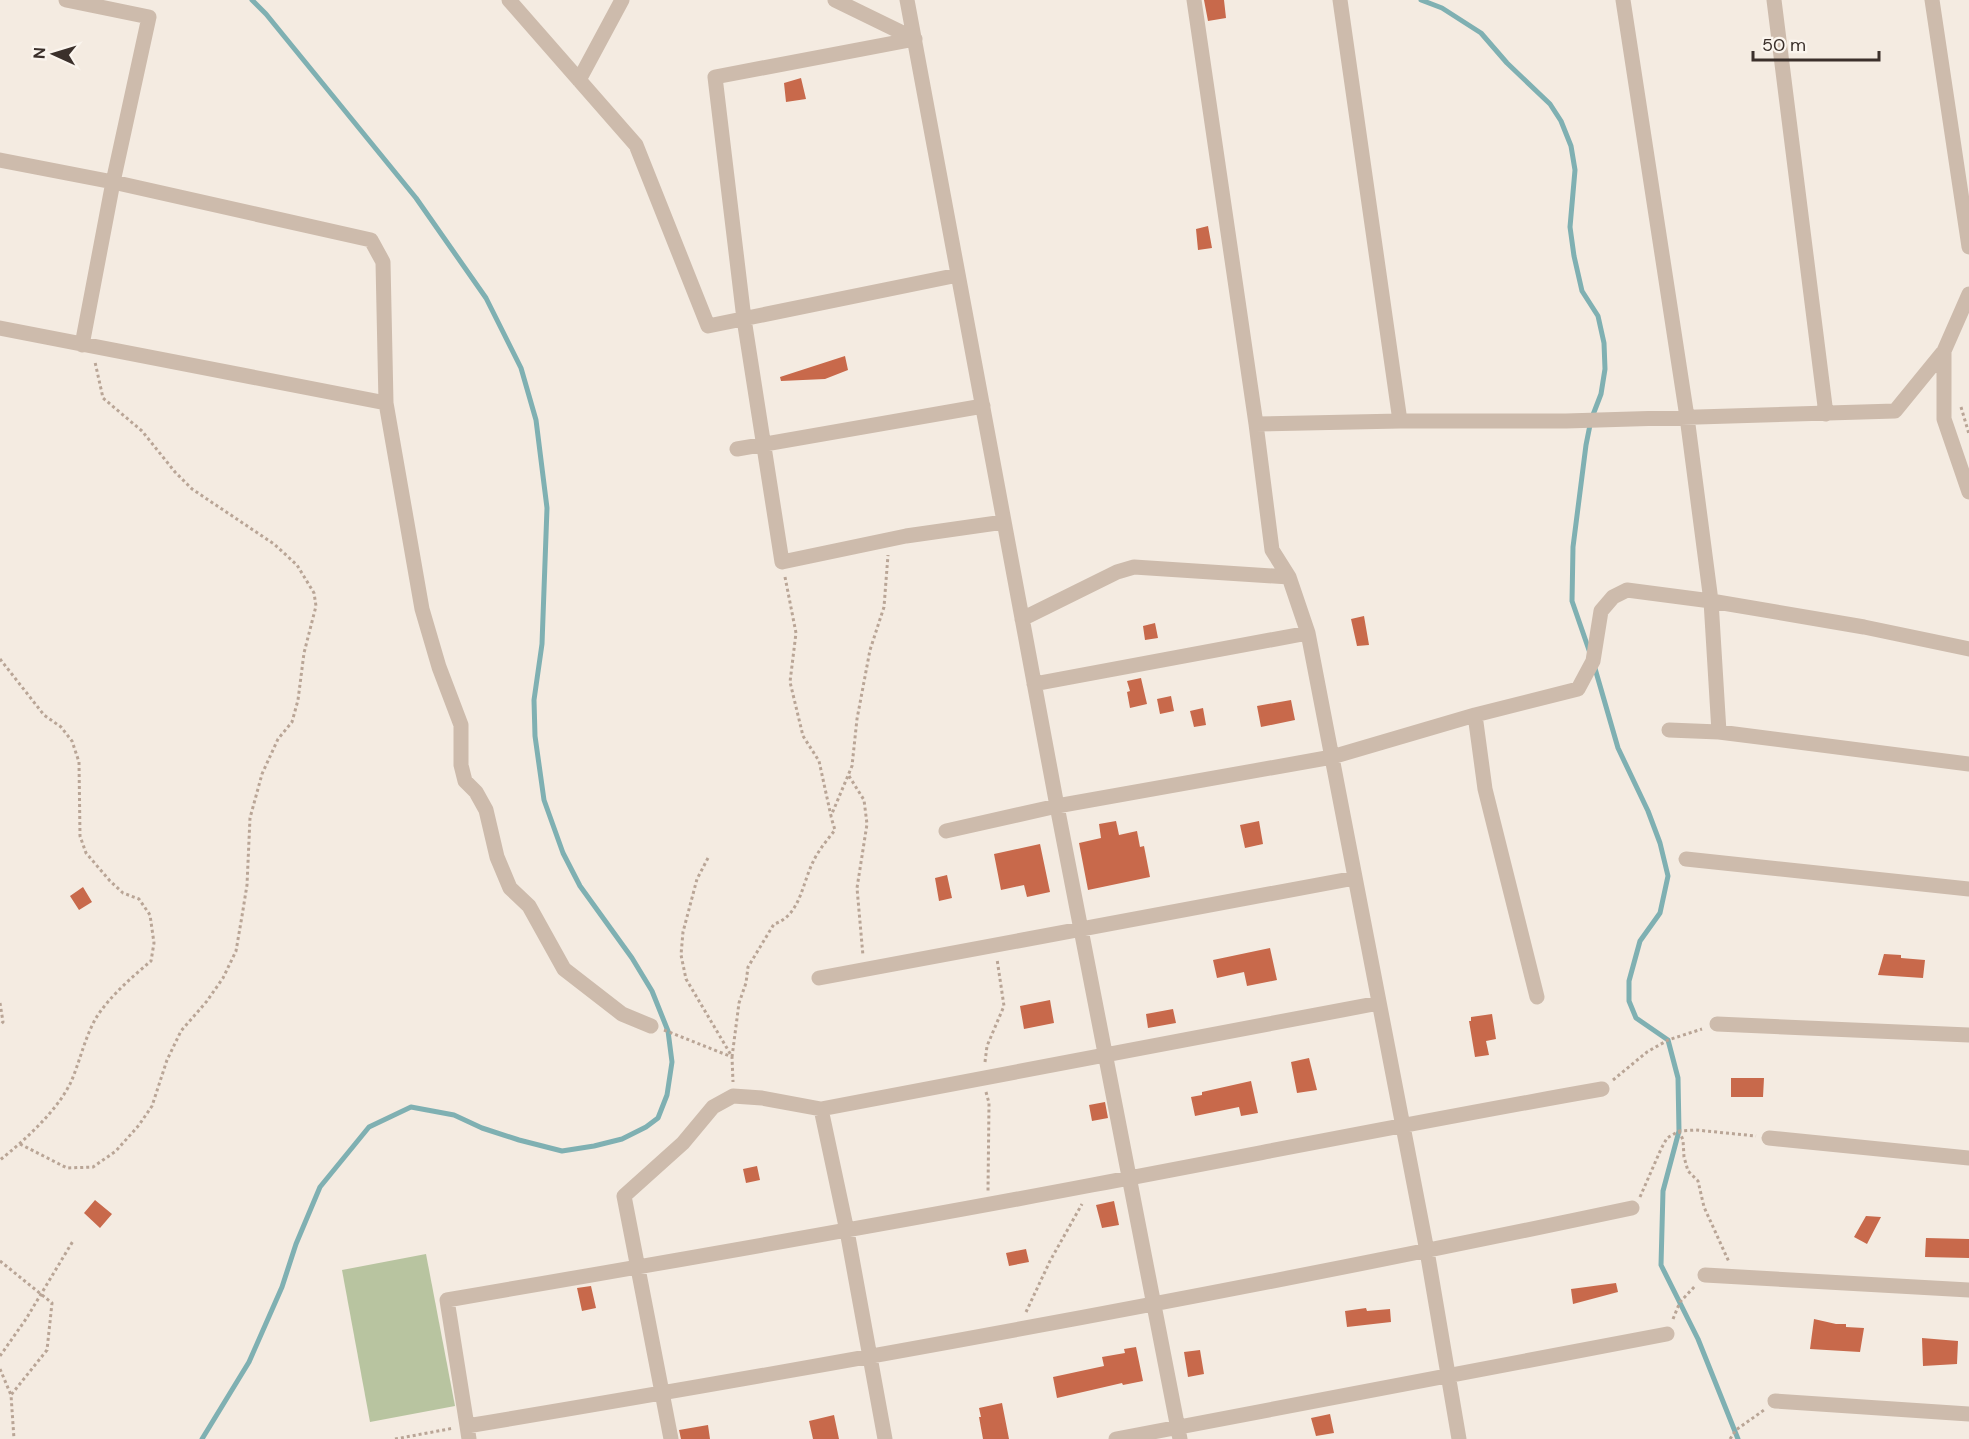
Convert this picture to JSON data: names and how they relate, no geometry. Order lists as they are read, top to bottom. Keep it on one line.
{"scale_bar":"50 m","north":"left"}
